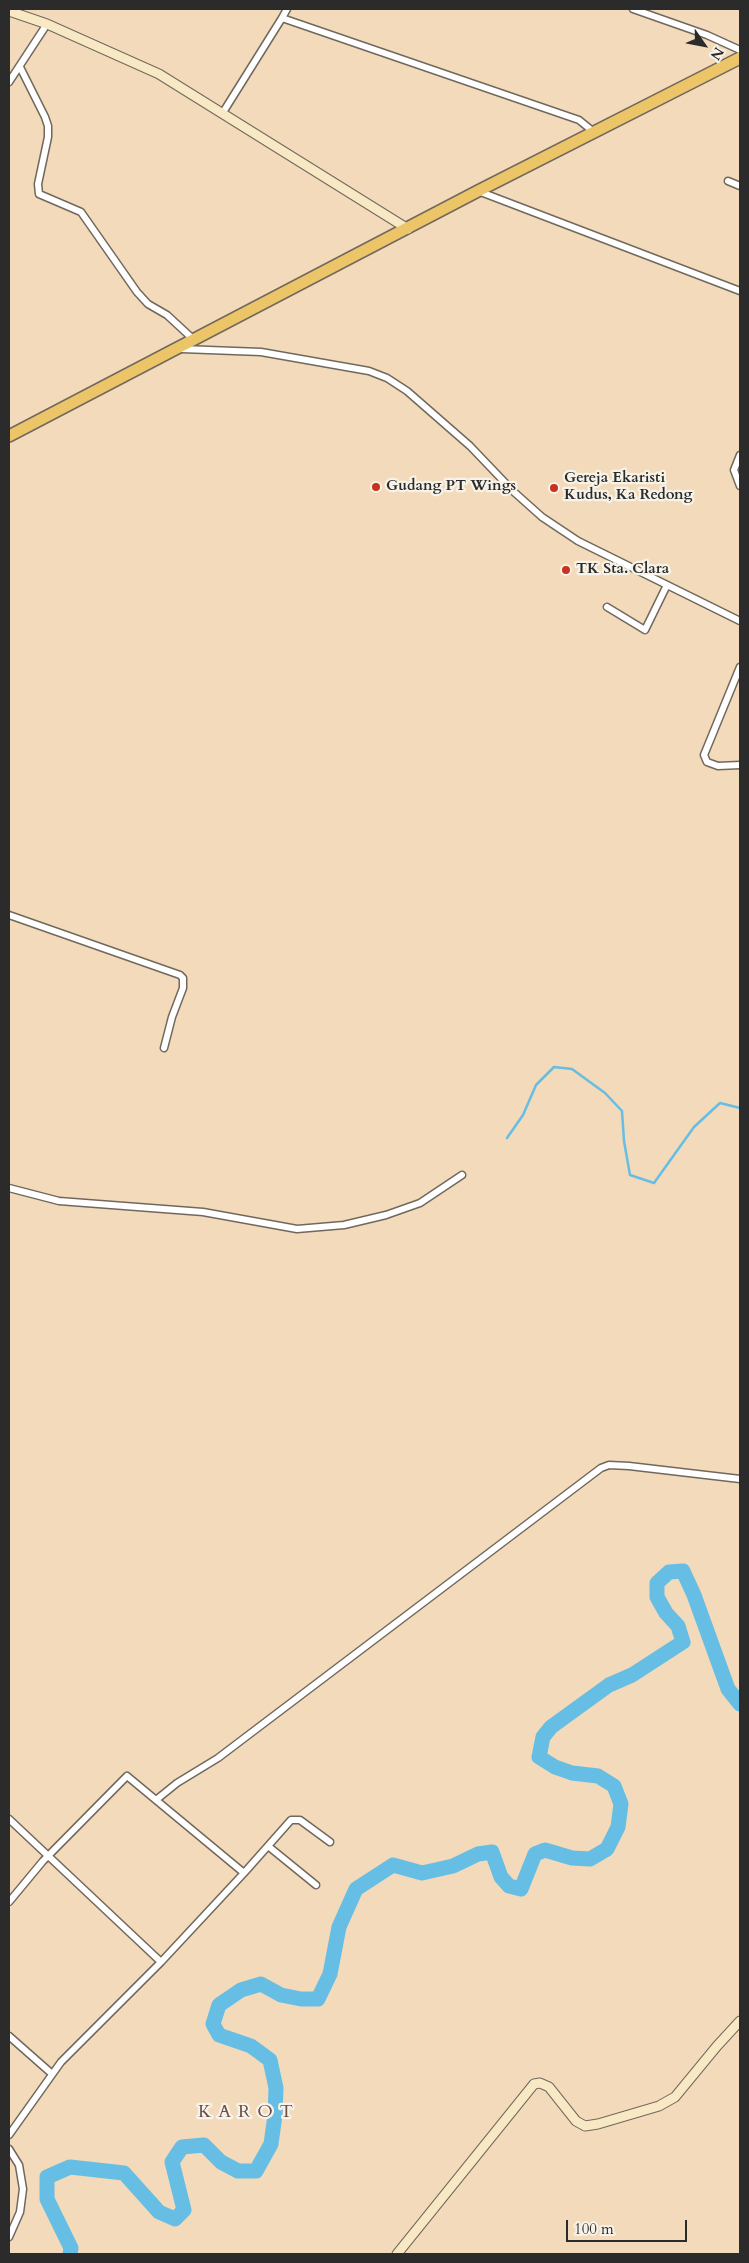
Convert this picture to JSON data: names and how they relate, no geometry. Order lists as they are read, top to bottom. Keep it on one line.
{"districts":["K A R O T"],"places":["Gudang PT Wings","Gereja Ekaristi Kudus, Ka Redong","TK Sta. Clara"],"scale_bar":"100 m","north":"bottom right"}
